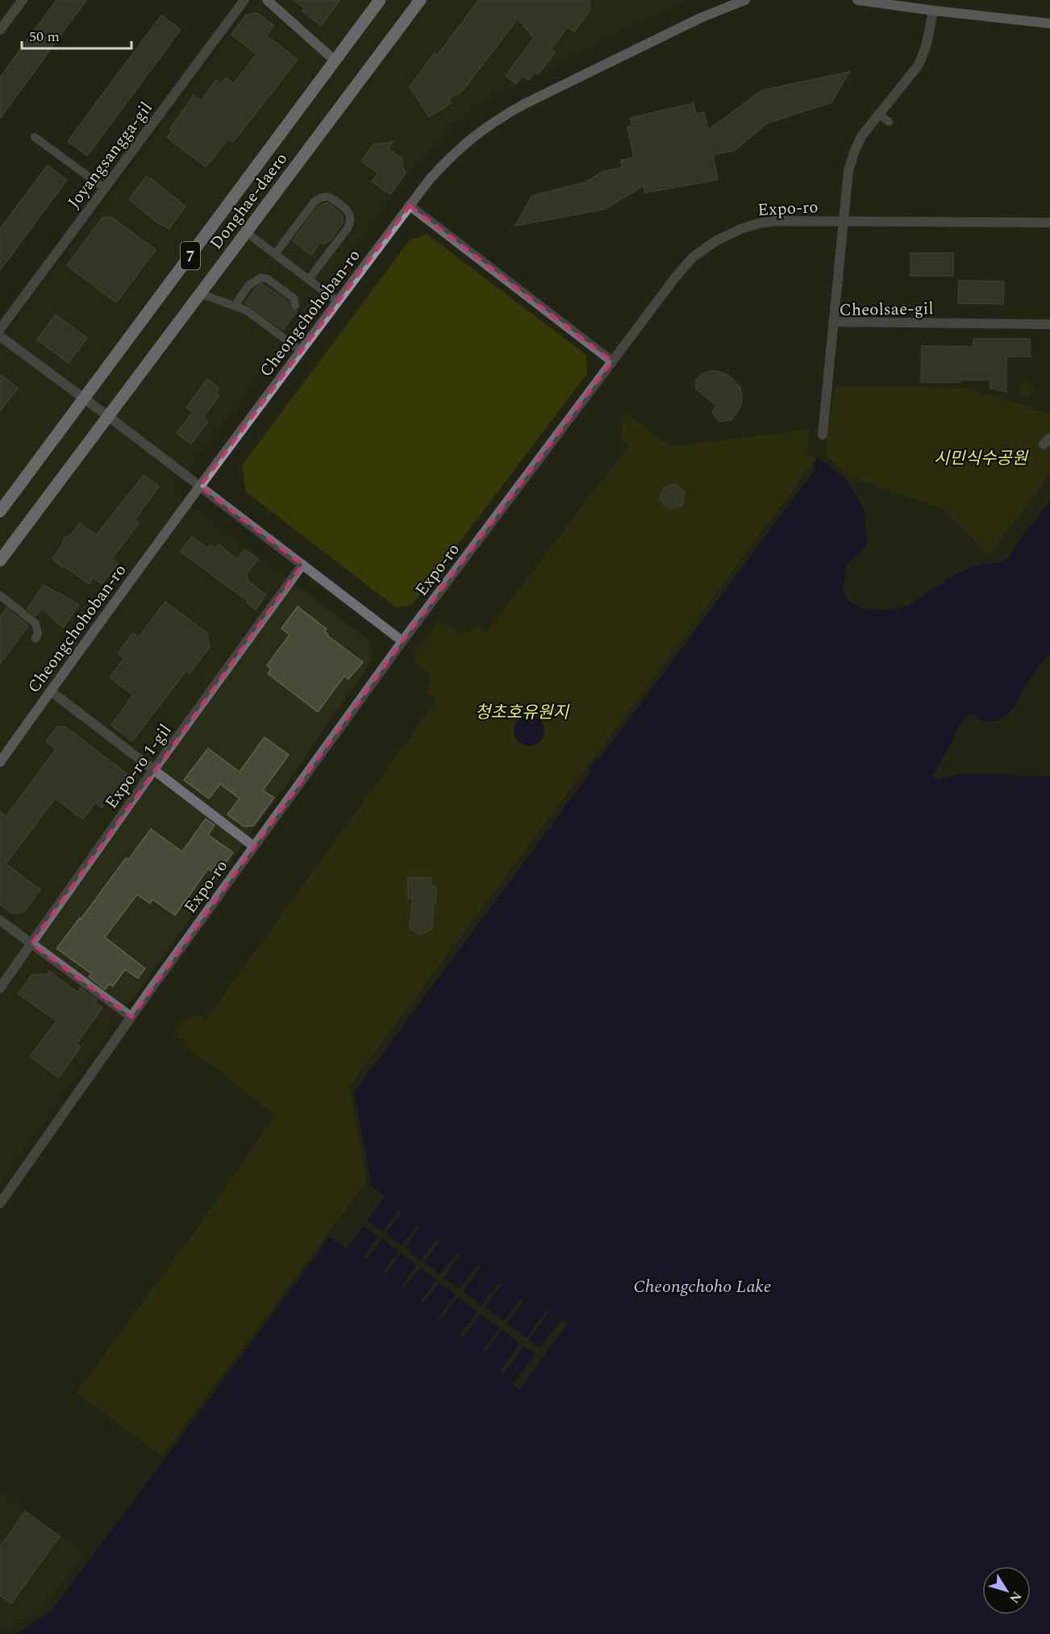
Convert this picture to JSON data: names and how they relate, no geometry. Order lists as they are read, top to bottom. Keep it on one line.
{"streets":{"main road":["Donghae-daero","7"],"street":["Joyangsangga-gil","Expo-ro","Cheolsae-gil","Cheongchohoban-ro","Expo-ro 1-gil"]},"water":["Cheongchoho Lake"],"parks":["시민식수공원","청초호유원지"],"scale_bar":"50 m","north":"bottom right"}
